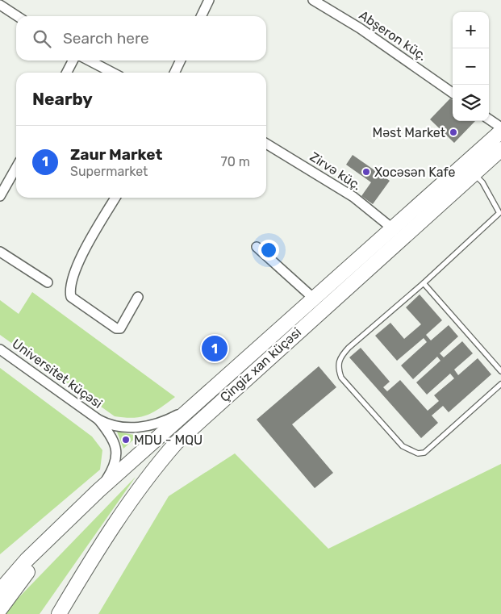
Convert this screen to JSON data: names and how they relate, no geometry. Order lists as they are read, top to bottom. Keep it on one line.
{"streets":{"main road":["Çingiz xan küçəsi"],"street":["Abşeron küç.","Zirvə küç.","Universitet küçəsi"]},"crossings":[["Zirvə küç.","Çingiz xan küçəsi"]],"places":["Məst Market","Xocəsən Kafe","MDU - MQU"],"page":{"map_buttons":["+","−"],"search":"Search here","heading":"Nearby","list":[{"mark":"1","name":"Zaur Market","note":"Supermarket","value":"70 m"}],"pins":"1"}}
